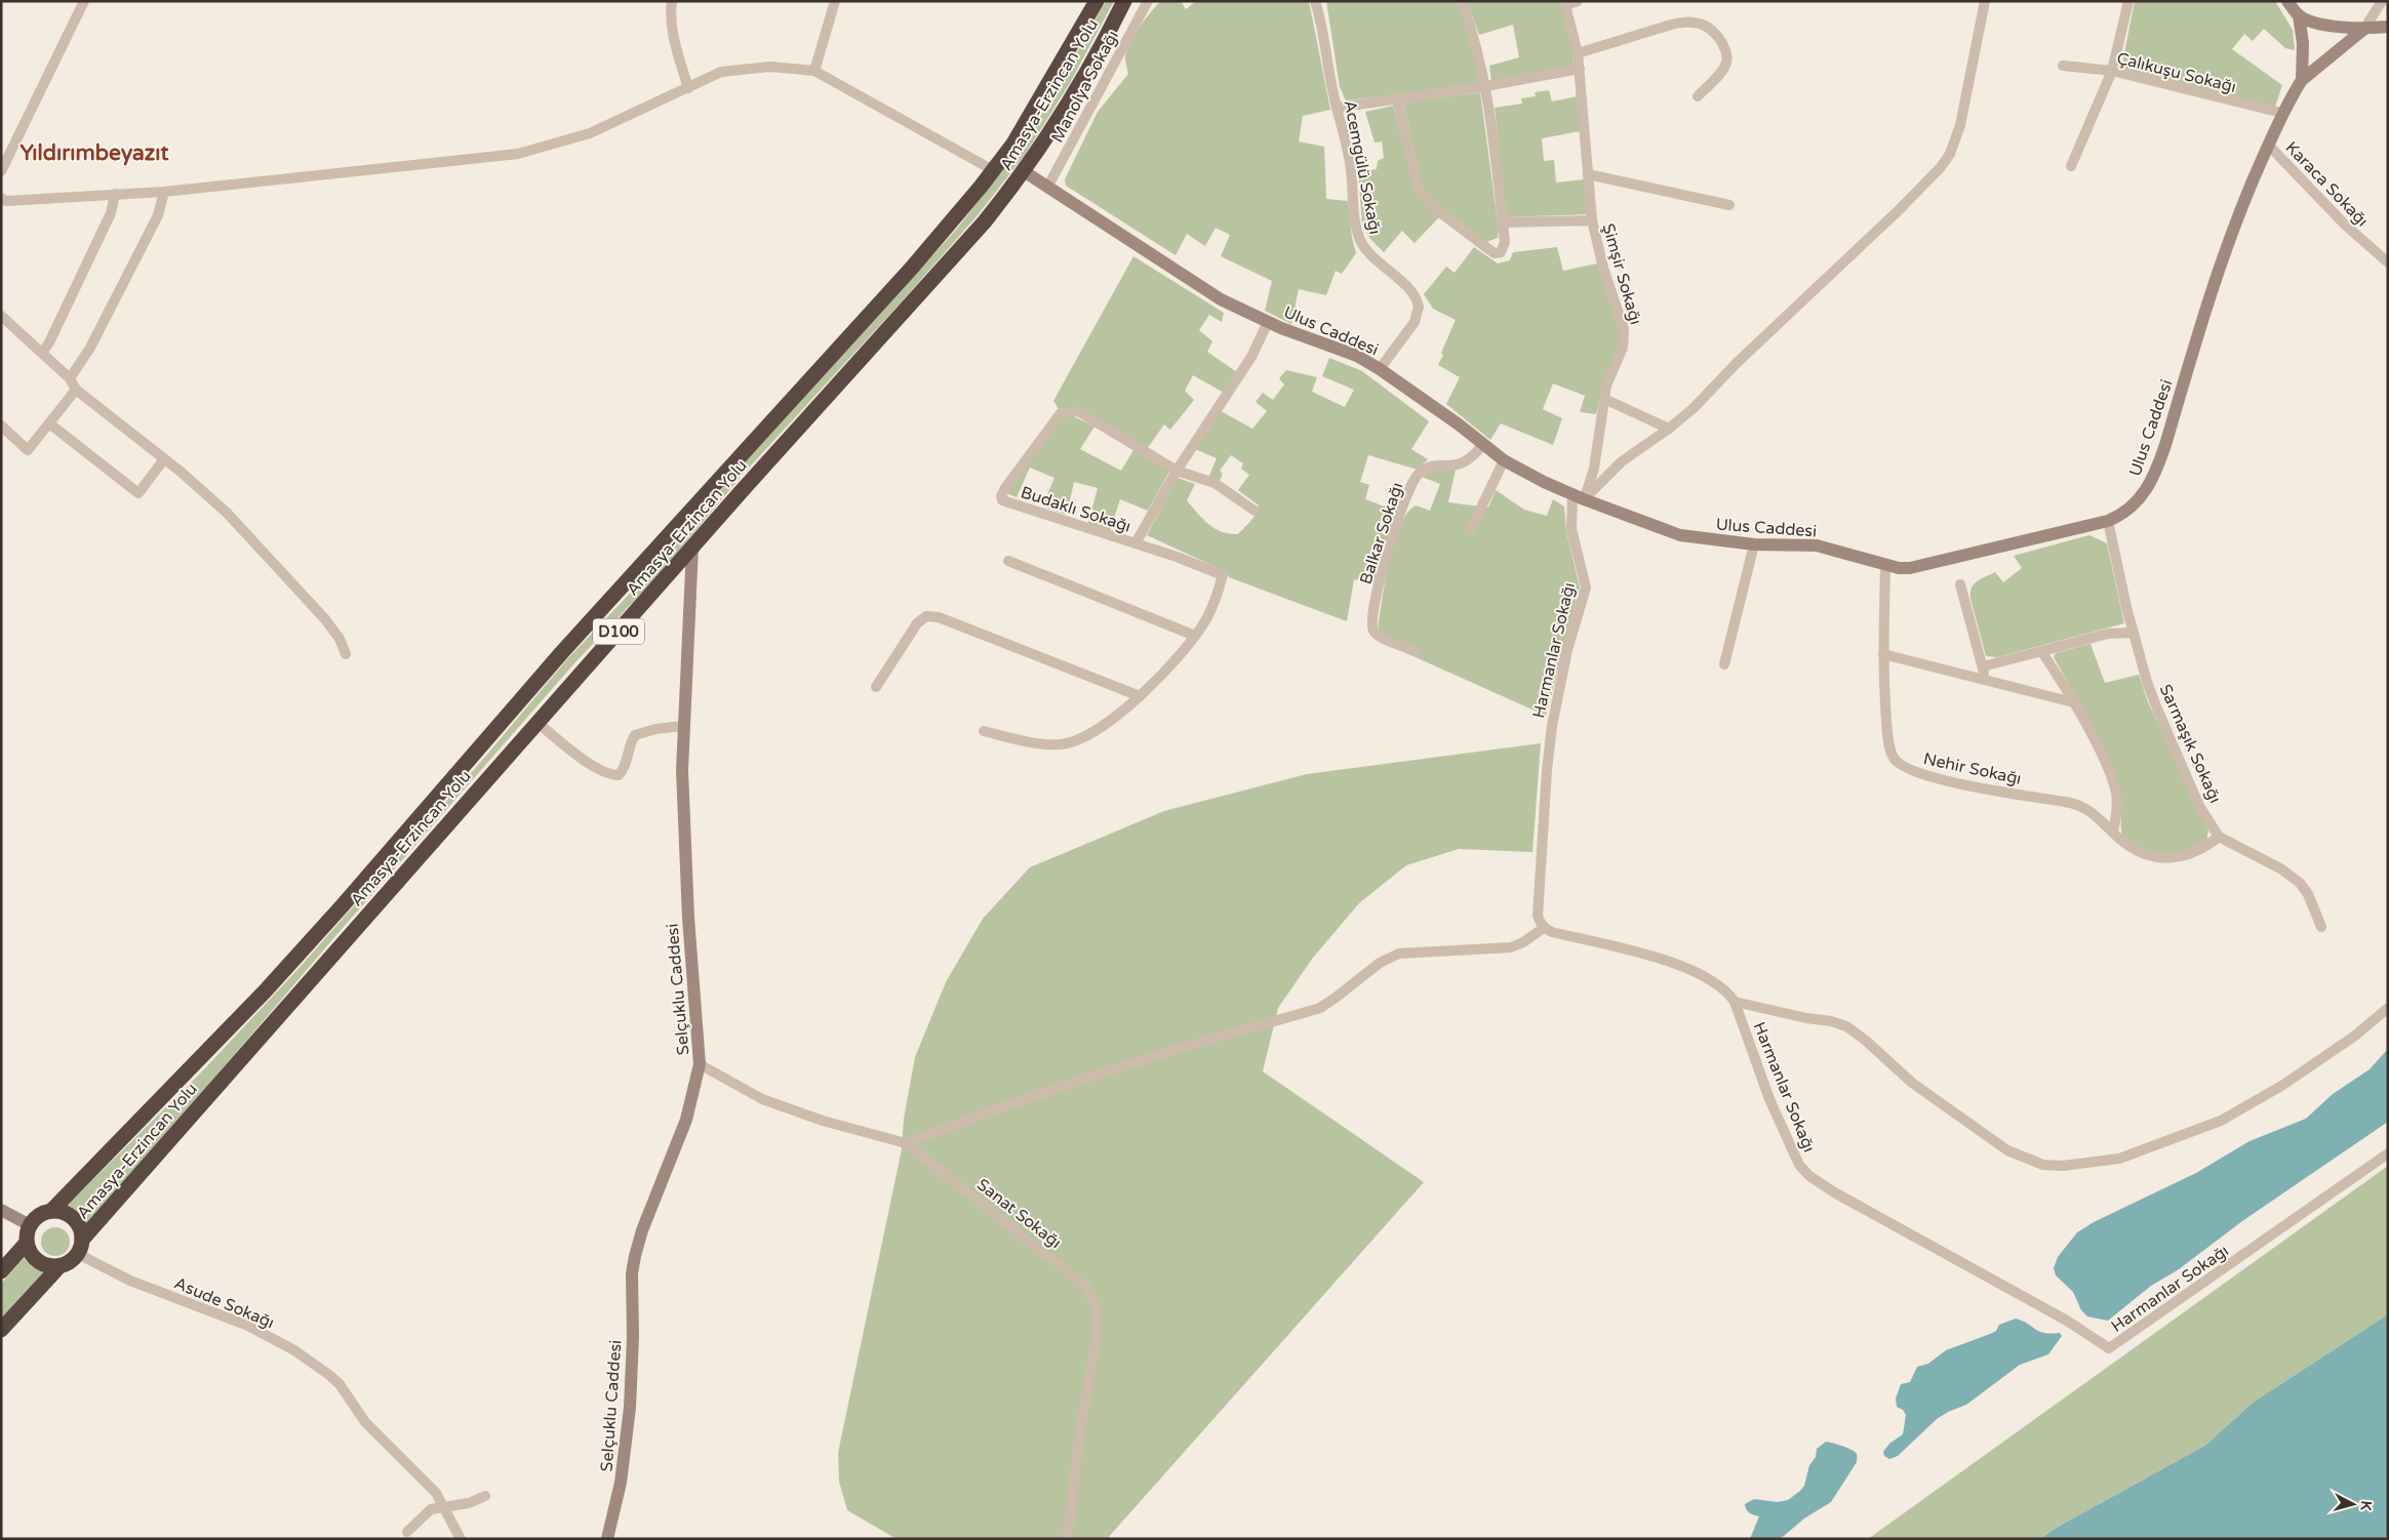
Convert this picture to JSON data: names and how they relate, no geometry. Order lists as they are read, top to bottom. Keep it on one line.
{"streets":{"highway":["Amasya-Erzincan Yolu","D100"],"street":["Çalıkuşu Sokağı","Manolya Sokağı","Acemgülü Sokağı","Karaca Sokağı","Şimşir Sokağı","Ulus Caddesi","Budaklı Sokağı","Balkar Sokağı","Harmanlar Sokağı","Sarmaşık Sokağı","Nehir Sokağı","Selçuklu Caddesi","Sanat Sokağı","Asude Sokağı"]},"crossings":[["Çalıkuşu Sokağı","Ulus Caddesi"],["Manolya Sokağı","Ulus Caddesi"],["Amasya-Erzincan Yolu","Ulus Caddesi"],["Amasya-Erzincan Yolu","Selçuklu Caddesi"],["Amasya-Erzincan Yolu","Asude Sokağı"],["Acemgülü Sokağı","Ulus Caddesi"],["Karaca Sokağı","Ulus Caddesi"],["Şimşir Sokağı","Ulus Caddesi"],["Şimşir Sokağı","Harmanlar Sokağı"],["Ulus Caddesi","Budaklı Sokağı"],["Ulus Caddesi","Balkar Sokağı"],["Ulus Caddesi","Harmanlar Sokağı"],["Ulus Caddesi","Sarmaşık Sokağı"],["Ulus Caddesi","Nehir Sokağı"],["Sarmaşık Sokağı","Nehir Sokağı"],["Selçuklu Caddesi","Sanat Sokağı"]],"districts":["Yıldırımbeyazıt"],"north":"right"}
